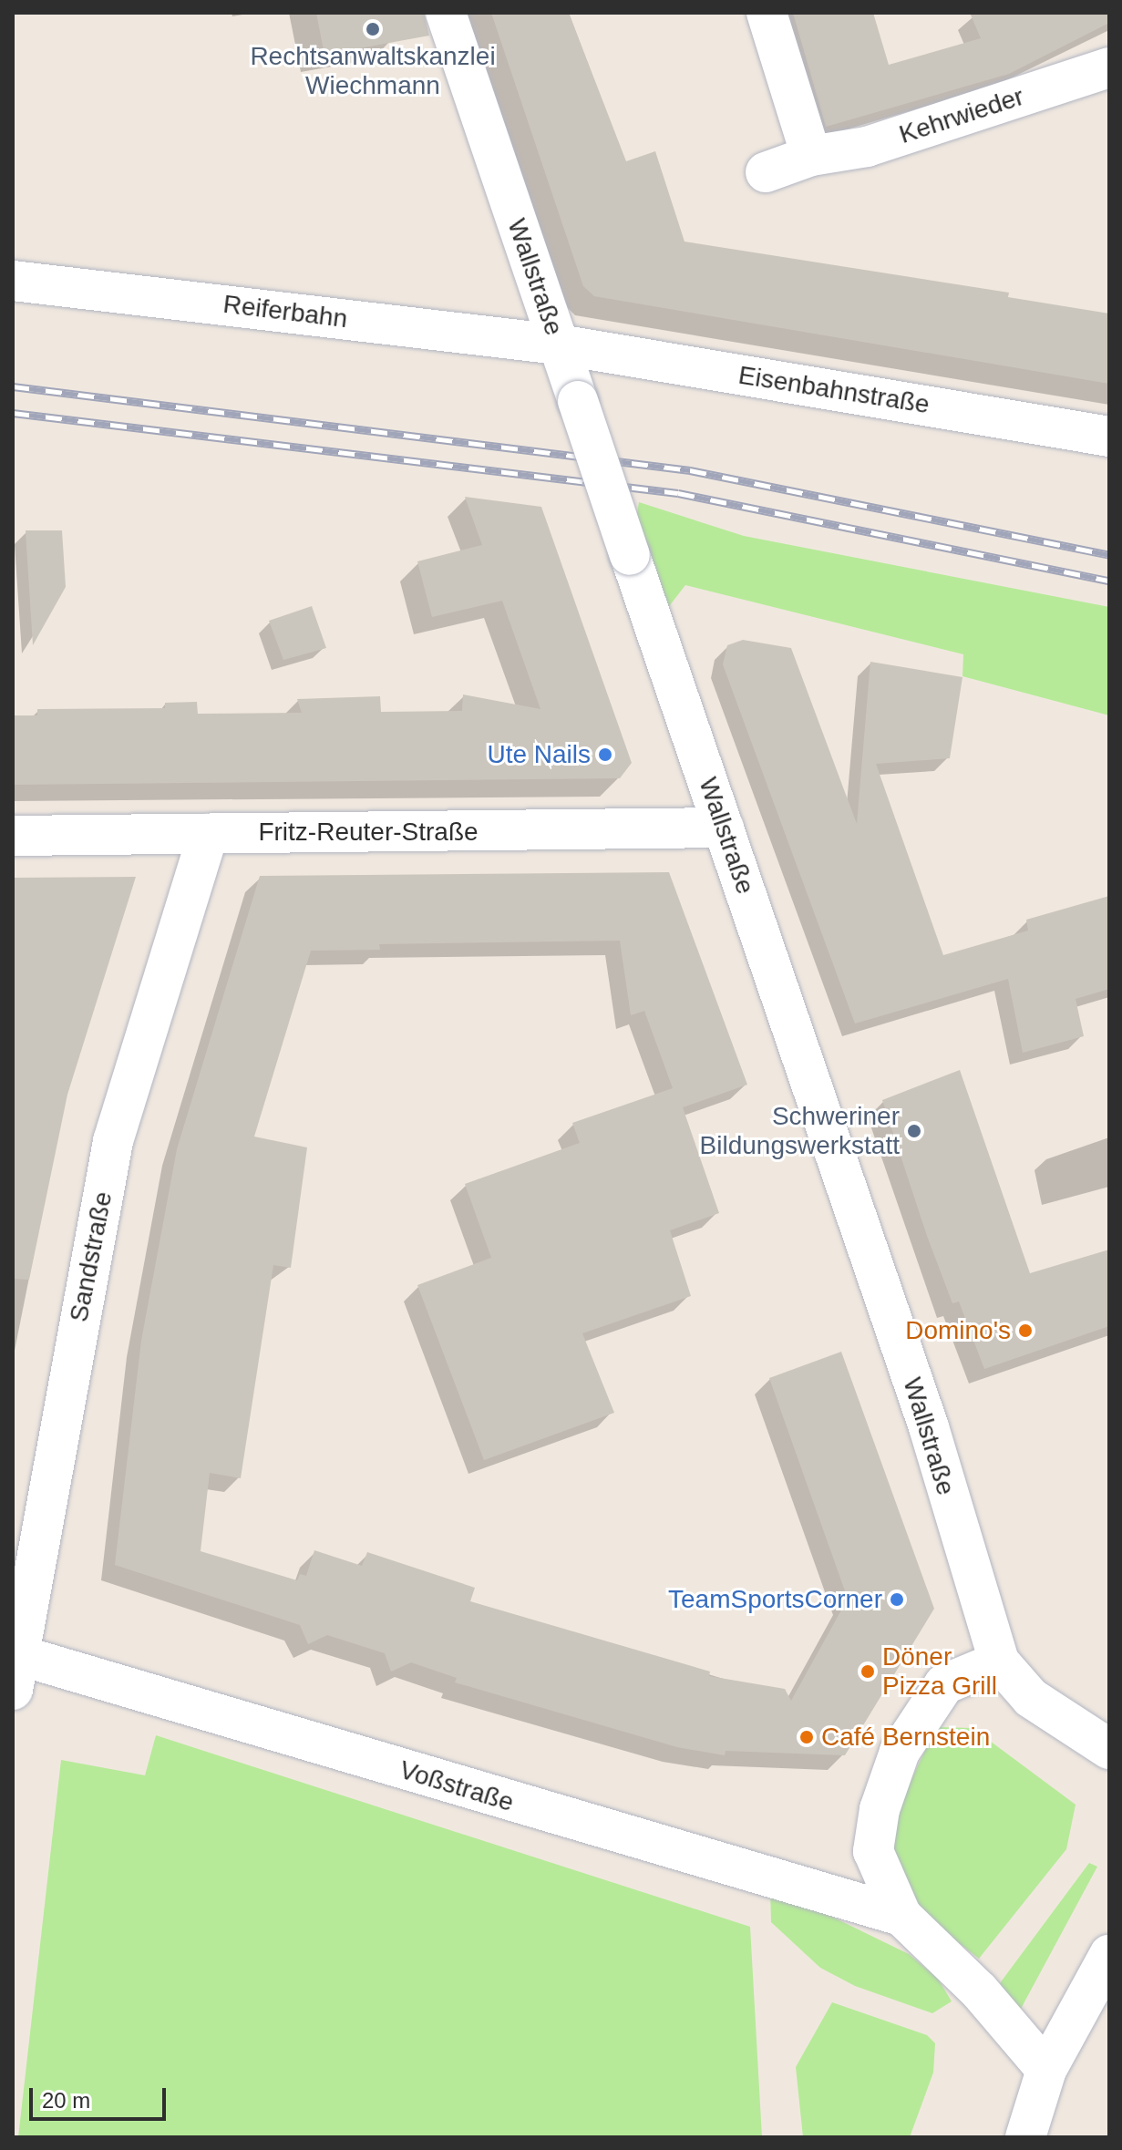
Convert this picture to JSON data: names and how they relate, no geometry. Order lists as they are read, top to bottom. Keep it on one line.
{"streets":{"street":["Kehrwieder","Wallstraße","Reiferbahn","Eisenbahnstraße","Fritz-Reuter-Straße","Sandstraße","Voßstraße"]},"crossings":[["Wallstraße","Reiferbahn"],["Wallstraße","Eisenbahnstraße"],["Wallstraße","Fritz-Reuter-Straße"],["Reiferbahn","Eisenbahnstraße"],["Fritz-Reuter-Straße","Sandstraße"],["Sandstraße","Voßstraße"]],"places":["Rechtsanwaltskanzlei Wiechmann","Ute Nails","Schweriner Bildungswerkstatt","Domino's","TeamSportsCorner","Döner Pizza Grill","Café Bernstein"],"scale_bar":"20 m"}
